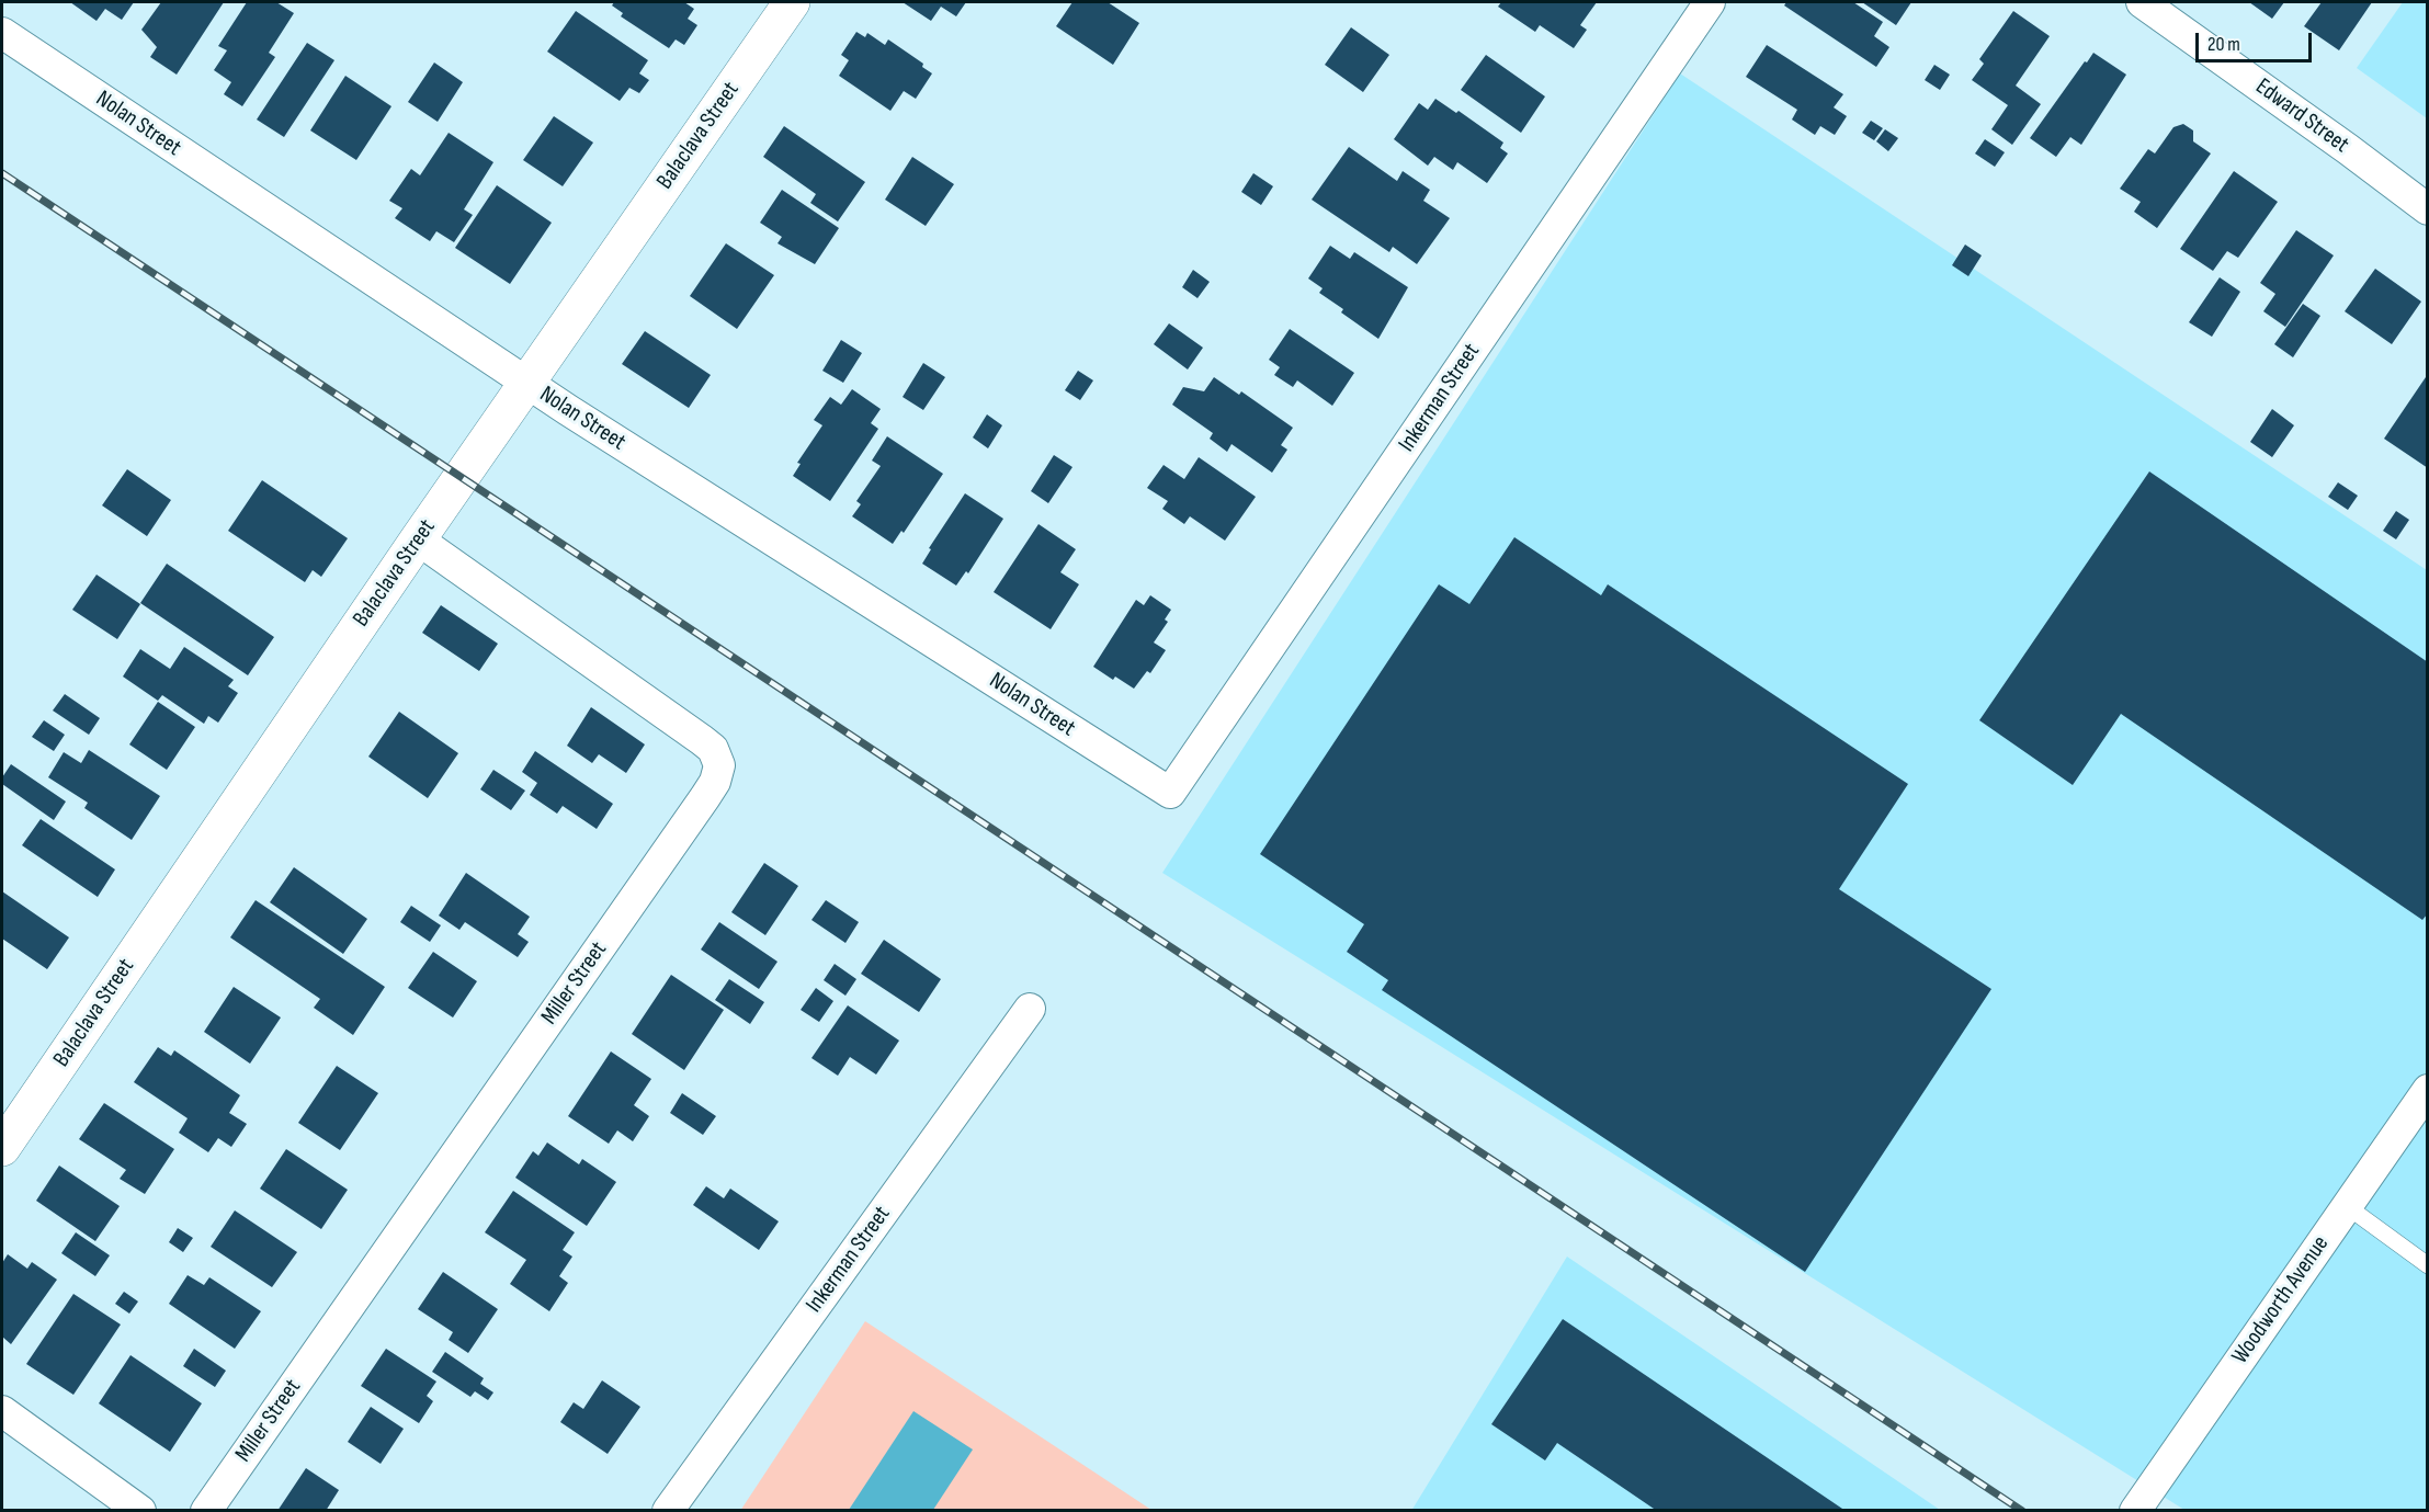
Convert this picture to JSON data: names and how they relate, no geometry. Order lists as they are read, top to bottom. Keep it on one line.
{"streets":{"street":["Edward Street","Nolan Street","Balaclava Street","Inkerman Street","Miller Street","Woodworth Avenue"]},"crossings":[["Nolan Street","Balaclava Street"],["Nolan Street","Inkerman Street"],["Balaclava Street","Miller Street"]],"scale_bar":"20 m"}
